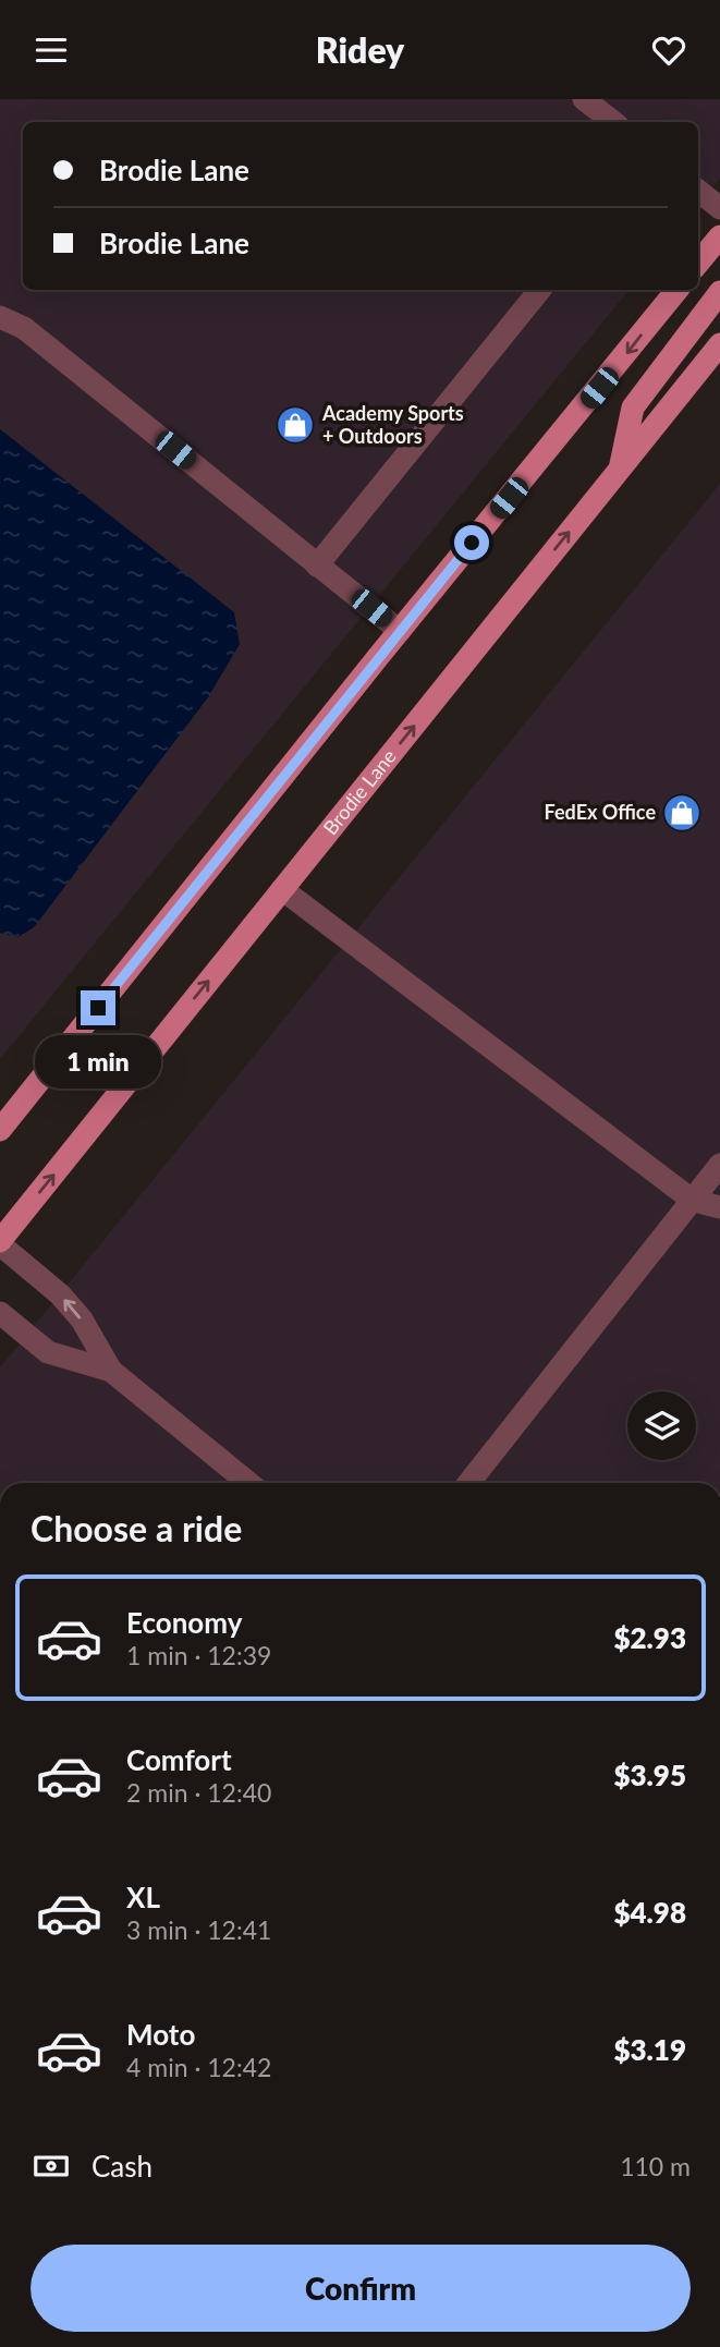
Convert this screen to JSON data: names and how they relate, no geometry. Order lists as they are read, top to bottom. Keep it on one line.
{"streets":{"main road":["Brodie Lane"]},"places":{"shop":["Academy Sports + Outdoors","FedEx Office"]},"page":{"header":"Ridey","banner":["Brodie Lane","Brodie Lane"],"bubble":"1 min","heading":"Choose a ride","list":[{"name":"Economy","note":"1 min · 12:39","value":"$2.93"},{"name":"Comfort","note":"2 min · 12:40","value":"$3.95"},{"name":"XL","note":"3 min · 12:41","value":"$4.98"},{"name":"Moto","note":"4 min · 12:42","value":"$3.19"}],"pay":["Cash","110 m"],"buttons":"Confirm"}}
